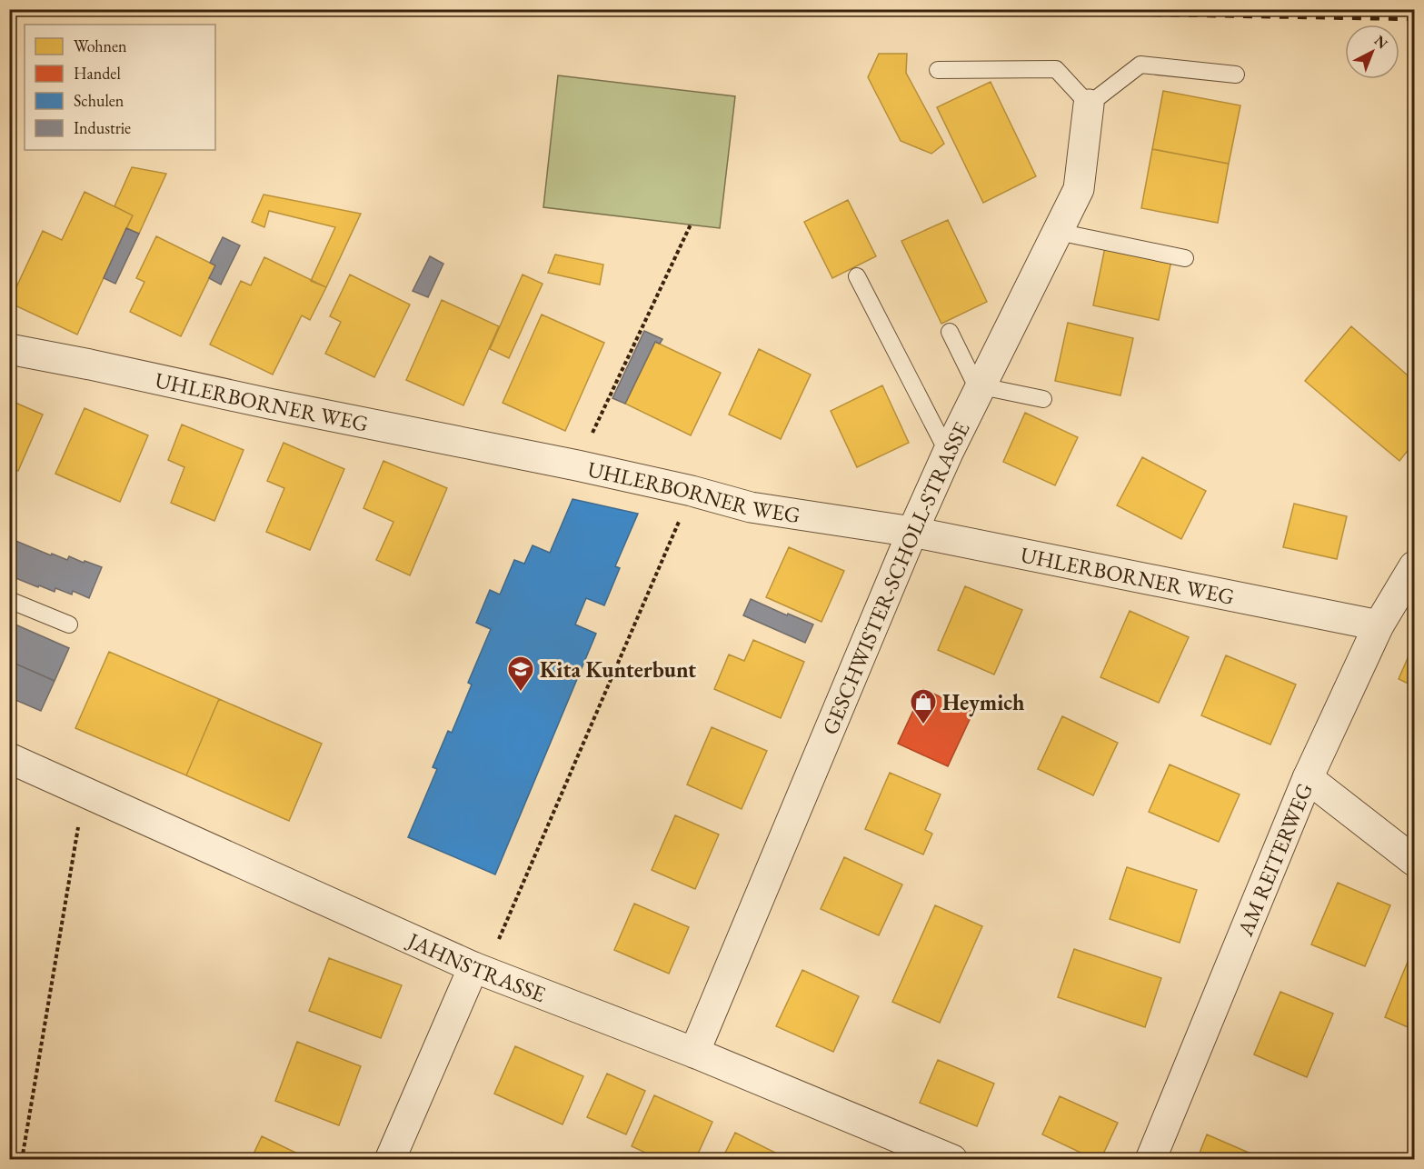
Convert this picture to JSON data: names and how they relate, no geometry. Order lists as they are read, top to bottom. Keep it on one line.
{"streets":{"street":["UHLERBORNER WEG","GESCHWISTER-SCHOLL-STRASSE","AM REITERWEG","JAHNSTRASSE"]},"crossings":[["UHLERBORNER WEG","GESCHWISTER-SCHOLL-STRASSE"],["UHLERBORNER WEG","AM REITERWEG"],["GESCHWISTER-SCHOLL-STRASSE","JAHNSTRASSE"]],"places":{"school or university":["Kita Kunterbunt"],"shop":["Heymich"]},"legend":["Wohnen","Handel","Schulen","Industrie"],"north":"top right"}
